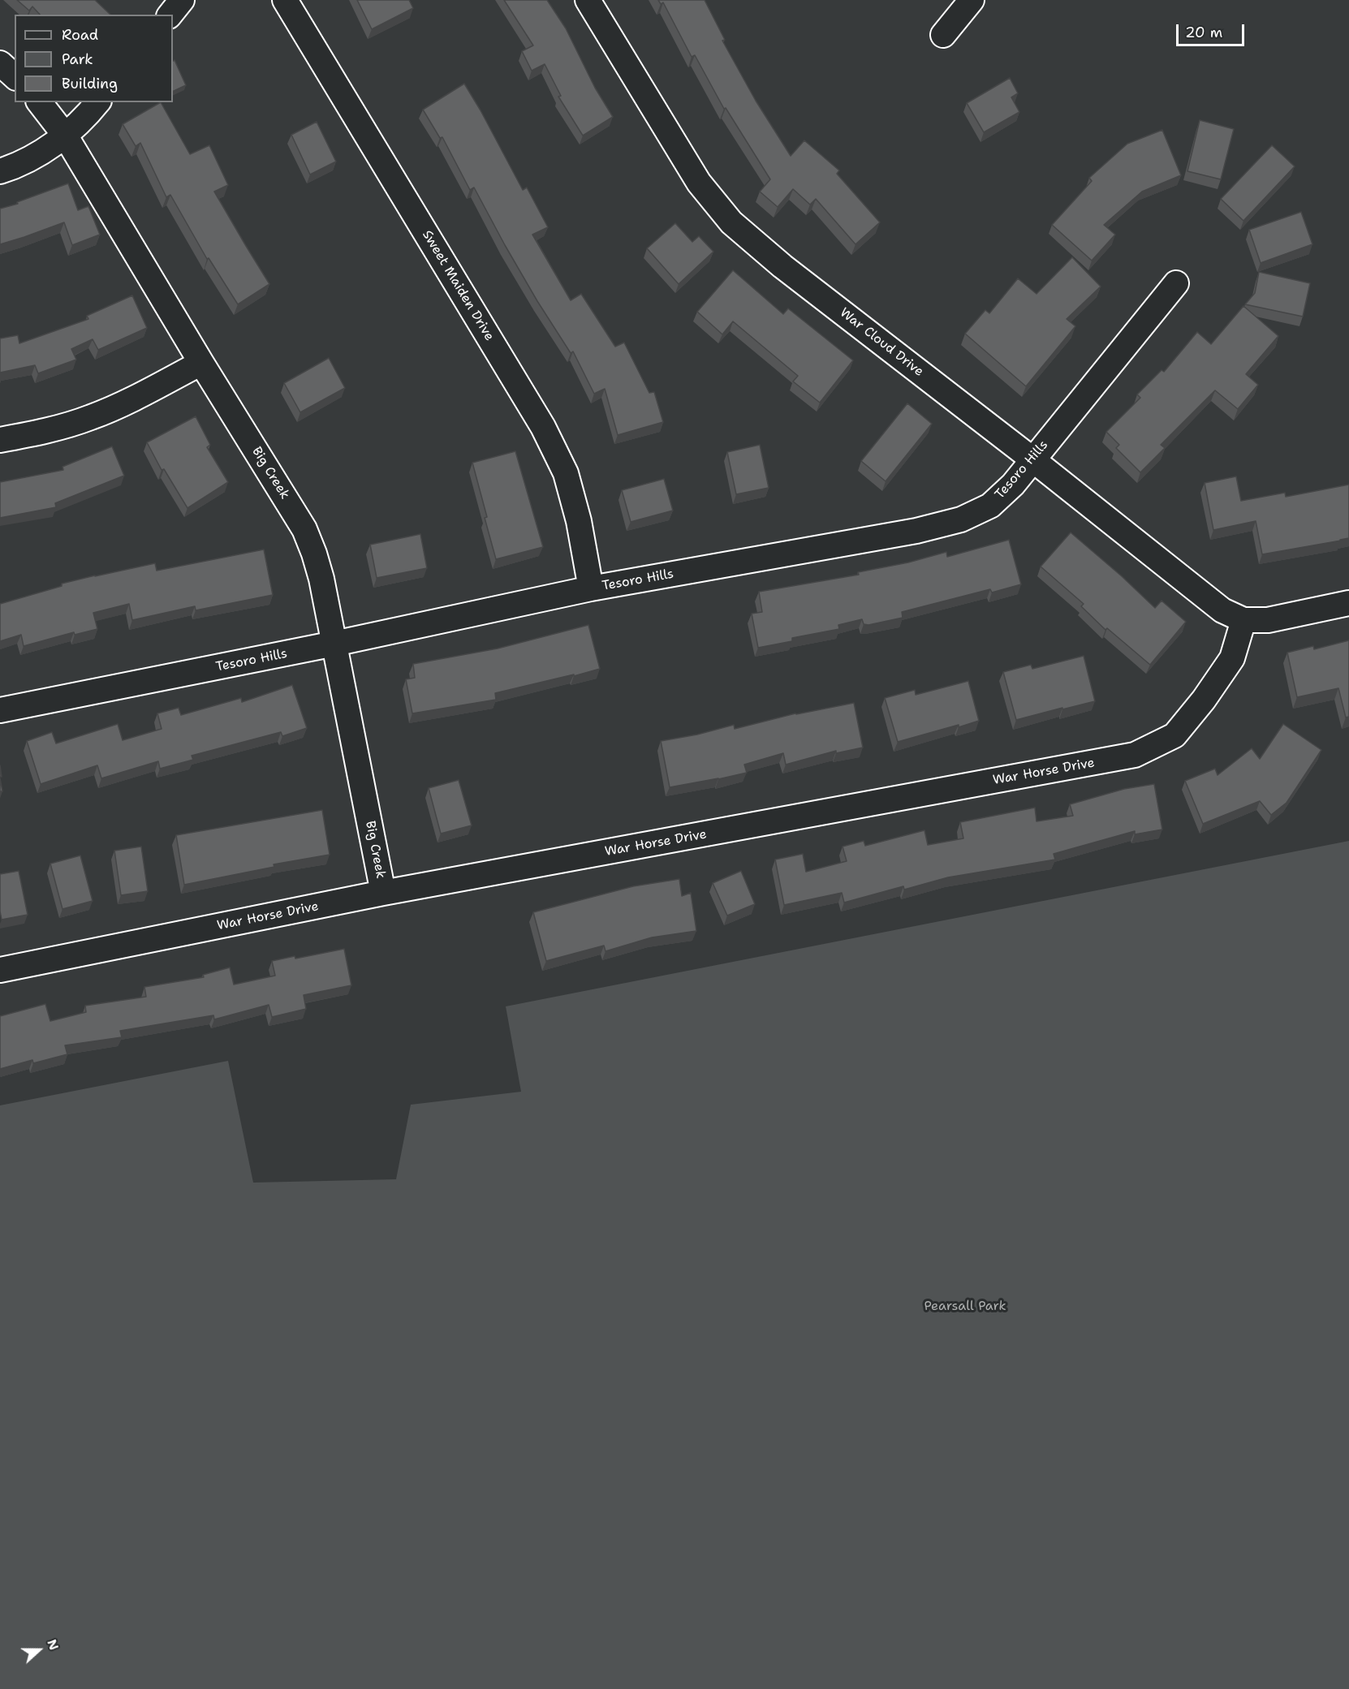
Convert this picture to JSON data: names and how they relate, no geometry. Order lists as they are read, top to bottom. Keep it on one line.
{"streets":{"street":["Sweet Maiden Drive","War Cloud Drive","Tesoro Hills","Big Creek","War Horse Drive"]},"crossings":[["Sweet Maiden Drive","Tesoro Hills"],["War Cloud Drive","Tesoro Hills"],["War Cloud Drive","War Horse Drive"],["Tesoro Hills","Big Creek"],["Big Creek","War Horse Drive"]],"parks":["Pearsall Park"],"legend":["Road","Park","Building"],"scale_bar":"20 m","north":"right"}
